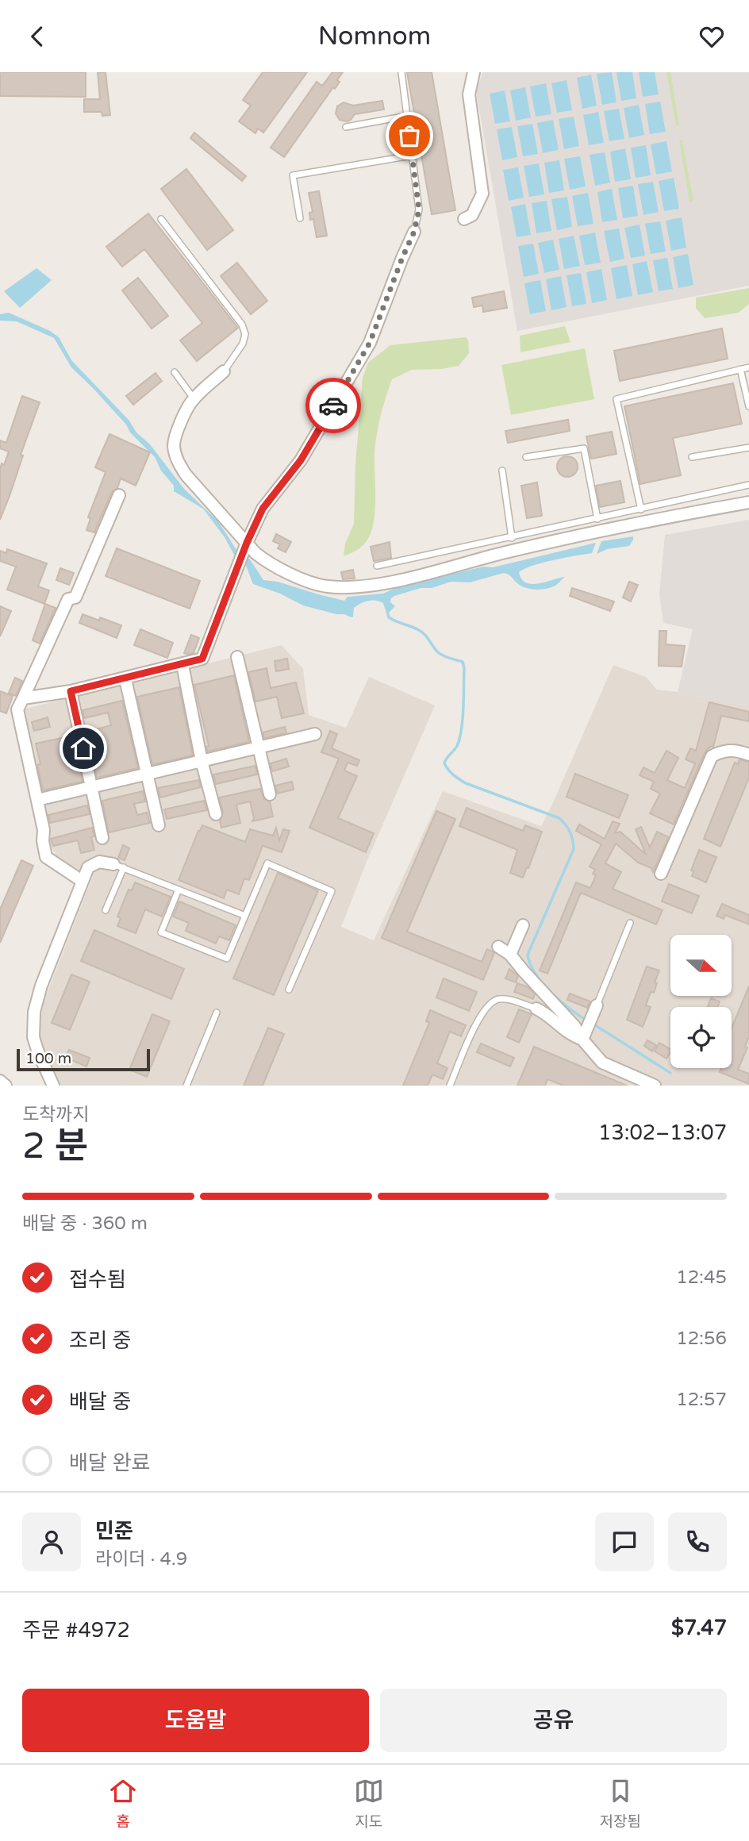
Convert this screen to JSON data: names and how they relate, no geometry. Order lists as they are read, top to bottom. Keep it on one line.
{"scale_bar":"100 m","north":"right","page":{"header":"Nomnom","scale":"100 m","heading":["2 분","도착까지","13:02–13:07"],"panel":["민준","라이더 · 4.9","주문 #4972","$7.47"],"bar":"배달 중 · 360 m","list":[["접수됨","12:45"],["조리 중","12:56"],["배달 중","12:57"],"배달 완료"],"buttons":["도움말","공유"],"tabs":["홈","지도","저장됨"]}}
